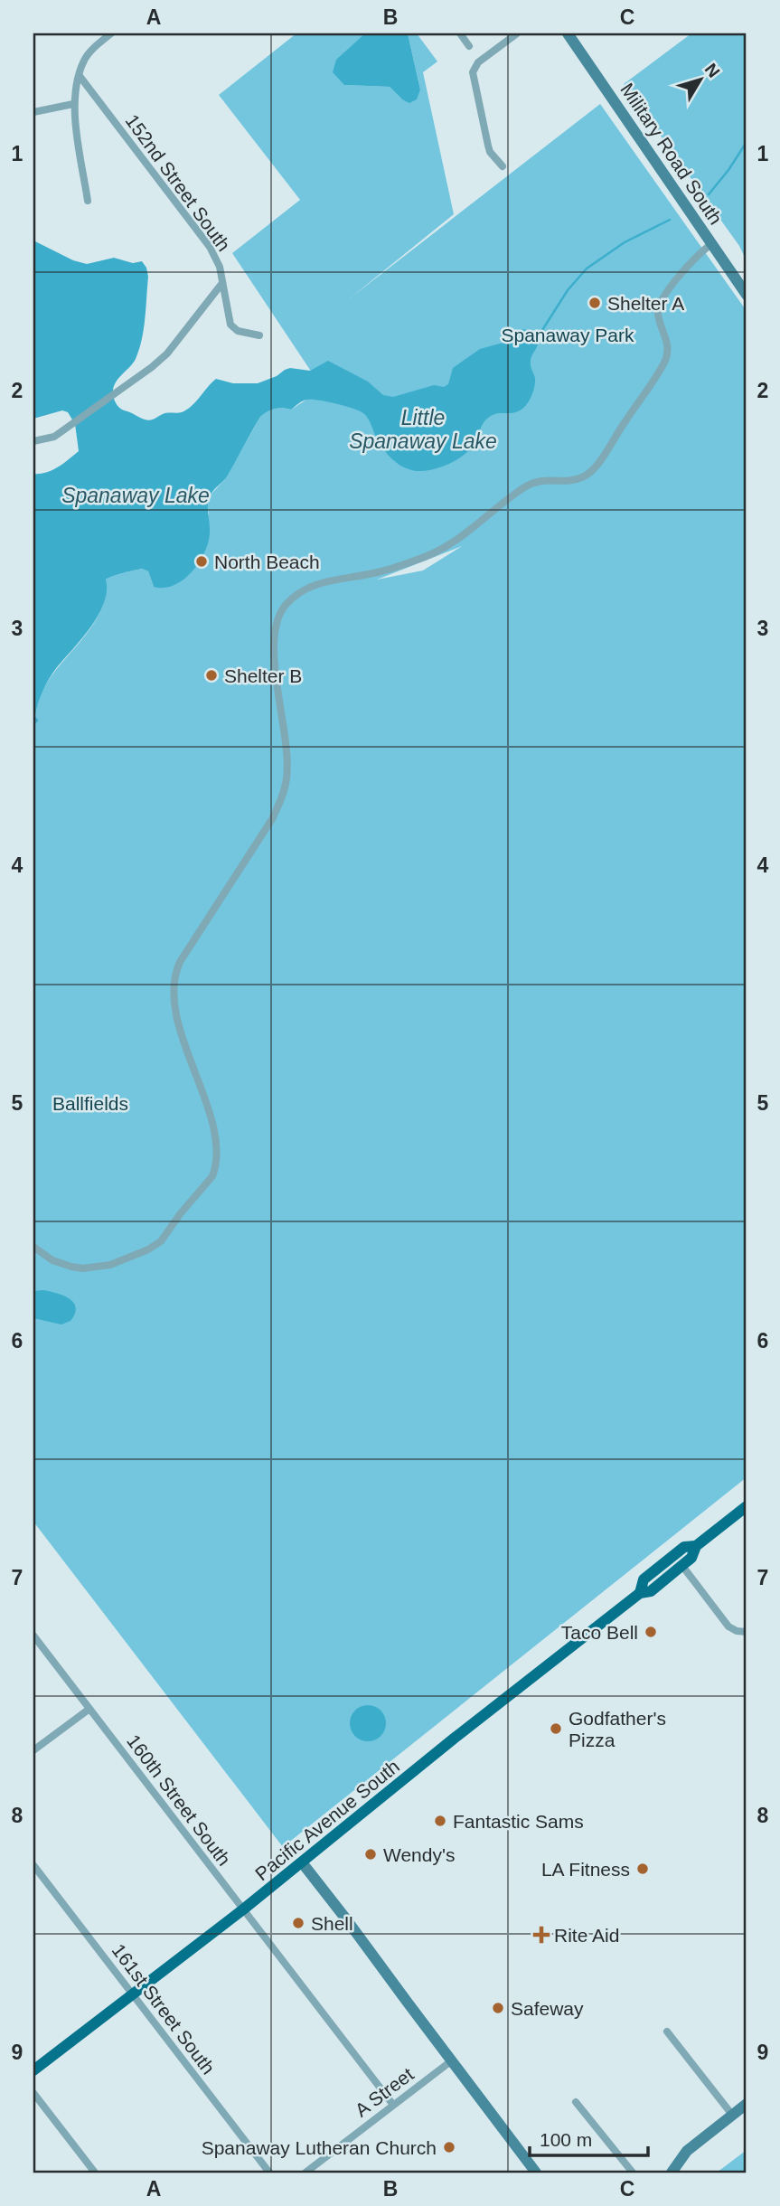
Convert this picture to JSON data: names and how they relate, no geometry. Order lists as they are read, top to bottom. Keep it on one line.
{"streets":{"main road":["Pacific Avenue South"],"street":["Military Road South","152nd Street South","160th Street South","161st Street South","A Street"]},"crossings":[["160th Street South","Pacific Avenue South"],["160th Street South","A Street"],["Pacific Avenue South","161st Street South"]],"water":["Little Spanaway Lake","Spanaway Lake"],"parks":["Spanaway Park","Ballfields"],"places":{"other":["Shelter A","North Beach","Shelter B","Taco Bell","Godfather's Pizza","Fantastic Sams","Wendy's","LA Fitness","Shell","Safeway","Spanaway Lutheran Church"],"health":["Rite Aid"]},"scale_bar":"100 m","north":"top right","grid":{"columns":["A","B","C"],"rows":["1","2","3","4","5","6","7","8","9"]}}
